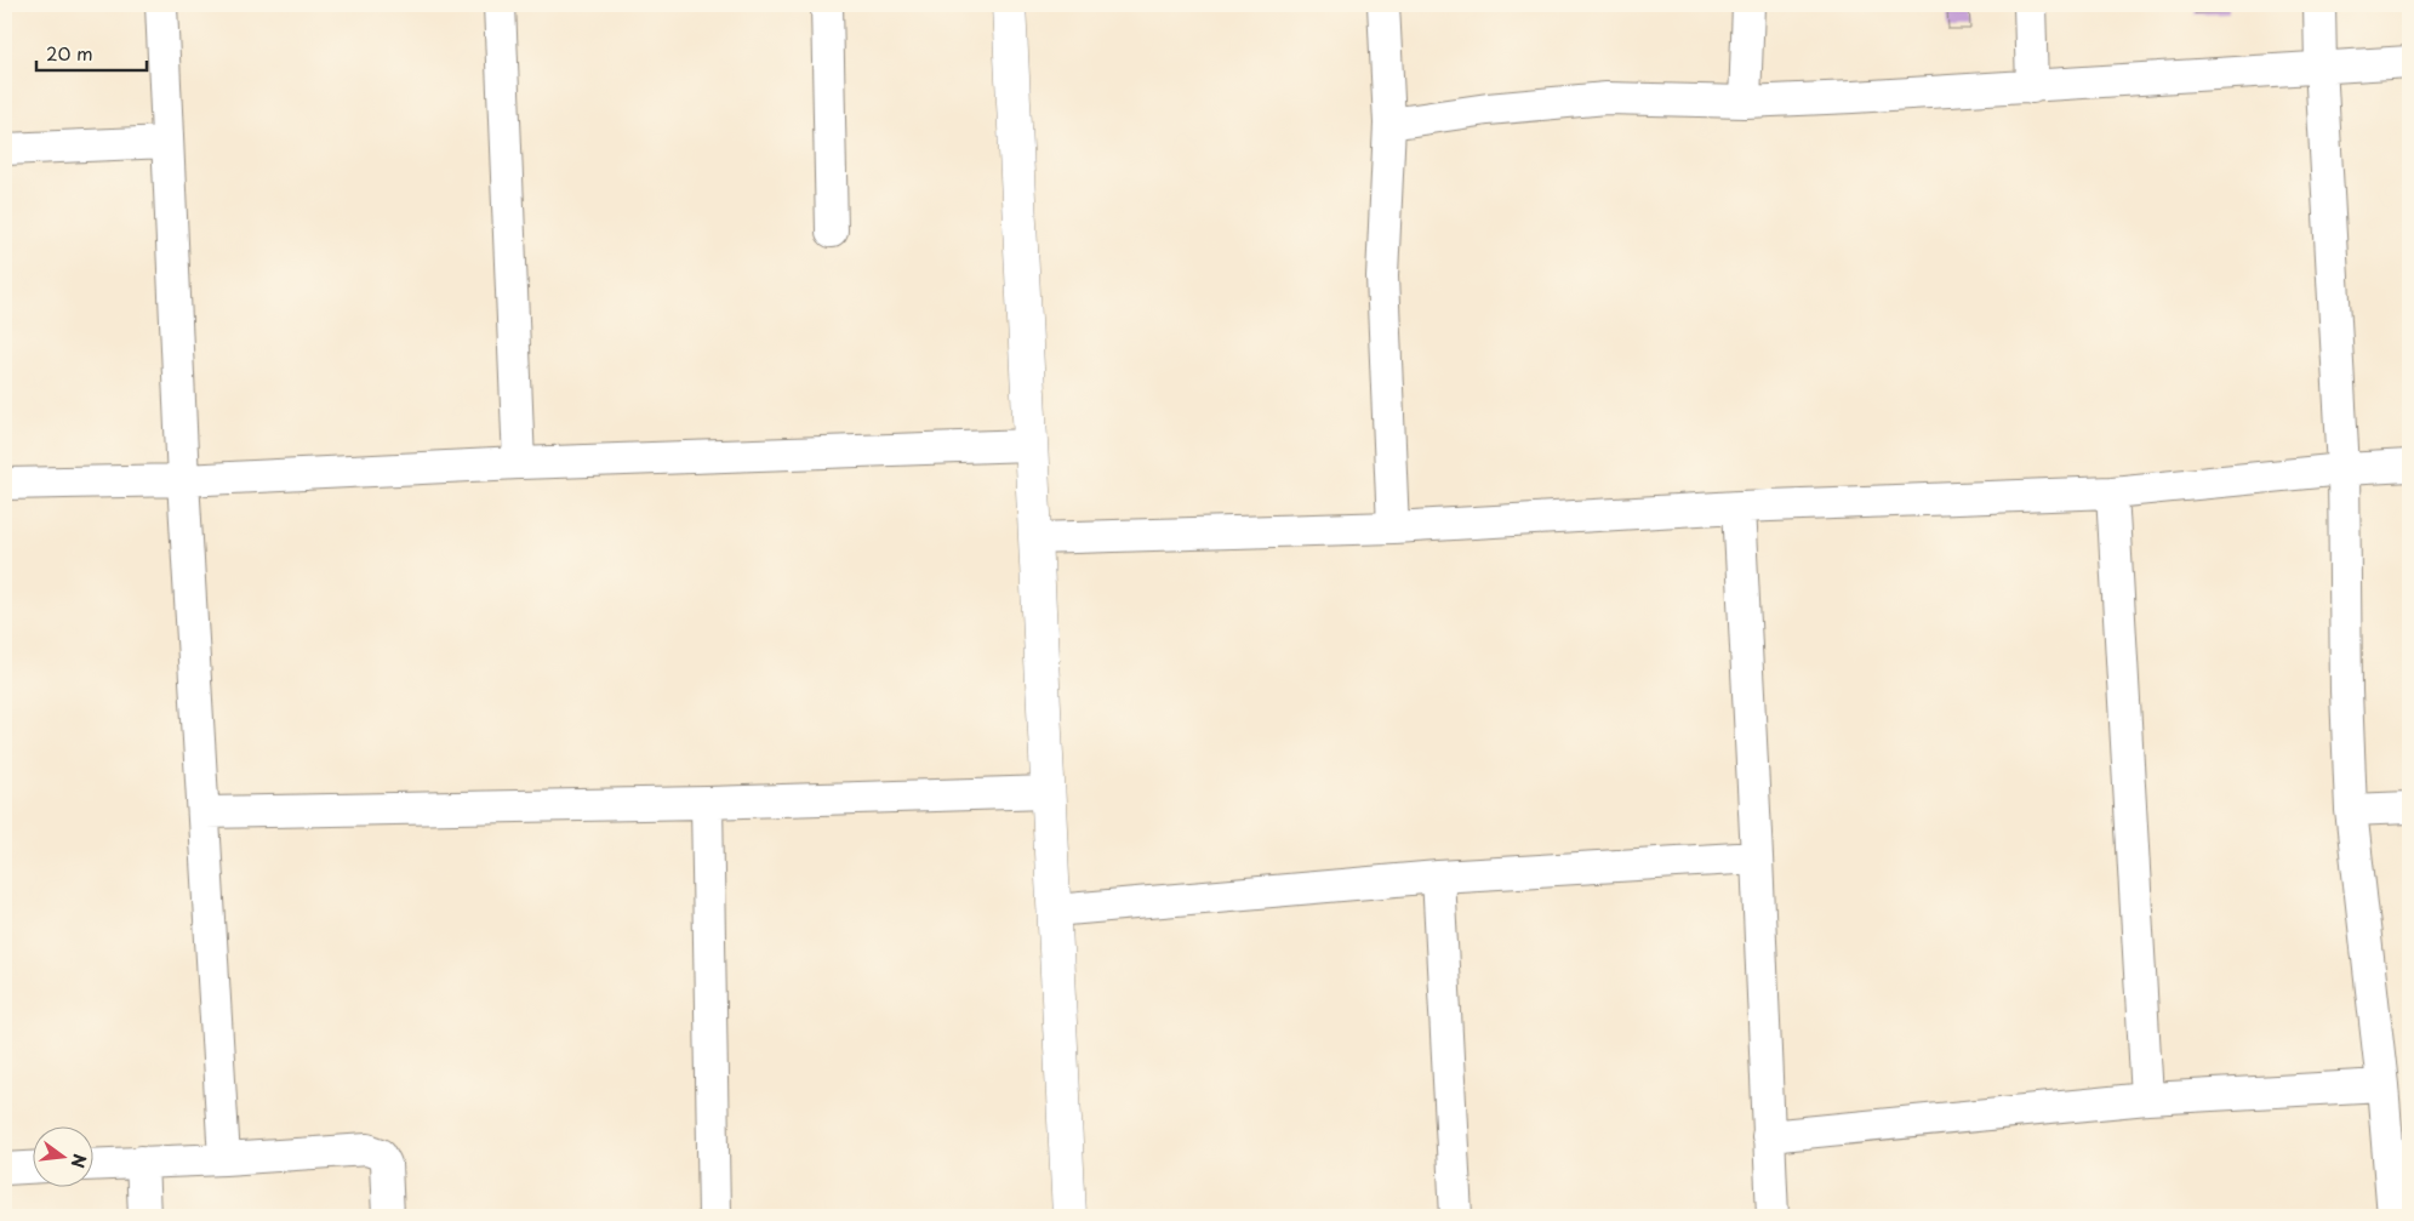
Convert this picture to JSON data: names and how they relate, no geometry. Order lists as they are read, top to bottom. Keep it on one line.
{"scale_bar":"20 m","north":"right"}
